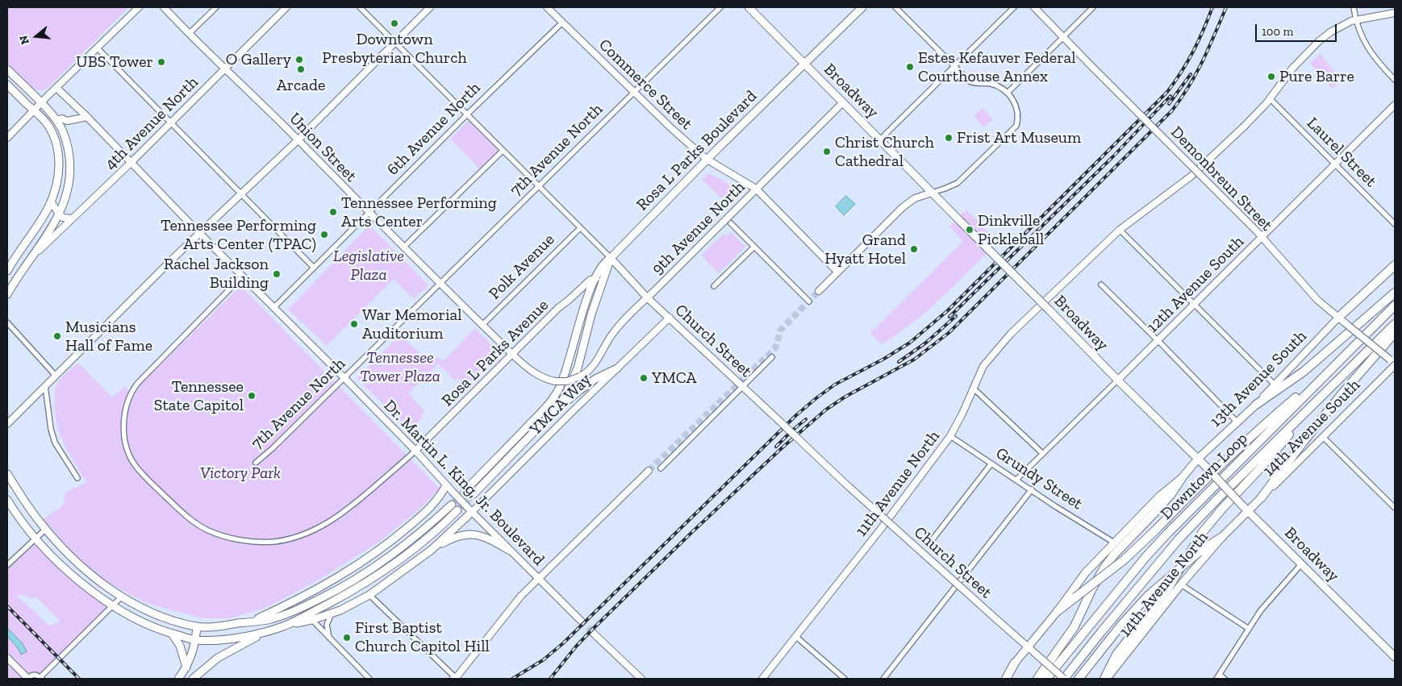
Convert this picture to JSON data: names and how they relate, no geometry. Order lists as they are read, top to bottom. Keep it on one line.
{"streets":{"highway":["Downtown Loop"],"main road":["Broadway","Rosa L Parks Boulevard","13th Avenue South","14th Avenue South","14th Avenue North"],"street":["Commerce Street","4th Avenue North","6th Avenue North","Union Street","7th Avenue North","Laurel Street","Demonbreun Street","9th Avenue North","Polk Avenue","12th Avenue South","Church Street","Rosa L Parks Avenue","YMCA Way","Grundy Street","Dr. Martin L. King, Jr. Boulevard","11th Avenue North"]},"crossings":[["Commerce Street","6th Avenue North"],["Commerce Street","7th Avenue North"],["Commerce Street","Rosa L Parks Boulevard"],["Commerce Street","9th Avenue North"],["Broadway","Rosa L Parks Boulevard"],["Broadway","9th Avenue North"],["Broadway","12th Avenue South"],["Broadway","13th Avenue South"],["Broadway","14th Avenue South"],["Broadway","14th Avenue North"],["4th Avenue North","Union Street"],["4th Avenue North","Dr. Martin L. King, Jr. Boulevard"],["6th Avenue North","Union Street"],["6th Avenue North","Church Street"],["6th Avenue North","Dr. Martin L. King, Jr. Boulevard"],["Union Street","7th Avenue North"],["Union Street","9th Avenue North"],["Union Street","Polk Avenue"],["Union Street","Rosa L Parks Avenue"],["7th Avenue North","Church Street"],["7th Avenue North","Dr. Martin L. King, Jr. Boulevard"],["Rosa L Parks Boulevard","Church Street"],["Rosa L Parks Boulevard","Rosa L Parks Avenue"],["Laurel Street","12th Avenue South"],["Laurel Street","11th Avenue North"],["Demonbreun Street","12th Avenue South"],["Demonbreun Street","13th Avenue South"],["Demonbreun Street","14th Avenue South"],["9th Avenue North","Church Street"],["Polk Avenue","Church Street"],["Church Street","13th Avenue South"],["Church Street","YMCA Way"],["Church Street","Downtown Loop"],["Rosa L Parks Avenue","Dr. Martin L. King, Jr. Boulevard"],["13th Avenue South","Grundy Street"],["YMCA Way","Dr. Martin L. King, Jr. Boulevard"],["14th Avenue South","14th Avenue North"],["Grundy Street","11th Avenue North"]],"parks":["Legislative Plaza","Tennessee Tower Plaza","Victory Park"],"places":["Downtown Presbyterian Church","O Gallery","UBS Tower","Estes Kefauver Federal Courthouse Annex","Arcade","Pure Barre","Frist Art Museum","Christ Church Cathedral","Tennessee Performing Arts Center","Dinkville Pickleball","Tennessee Performing Arts Center (TPAC)","Grand Hyatt Hotel","Rachel Jackson Building","War Memorial Auditorium","Musicians Hall of Fame","YMCA","Tennessee State Capitol","First Baptist Church Capitol Hill"],"scale_bar":"100 m","north":"left"}
